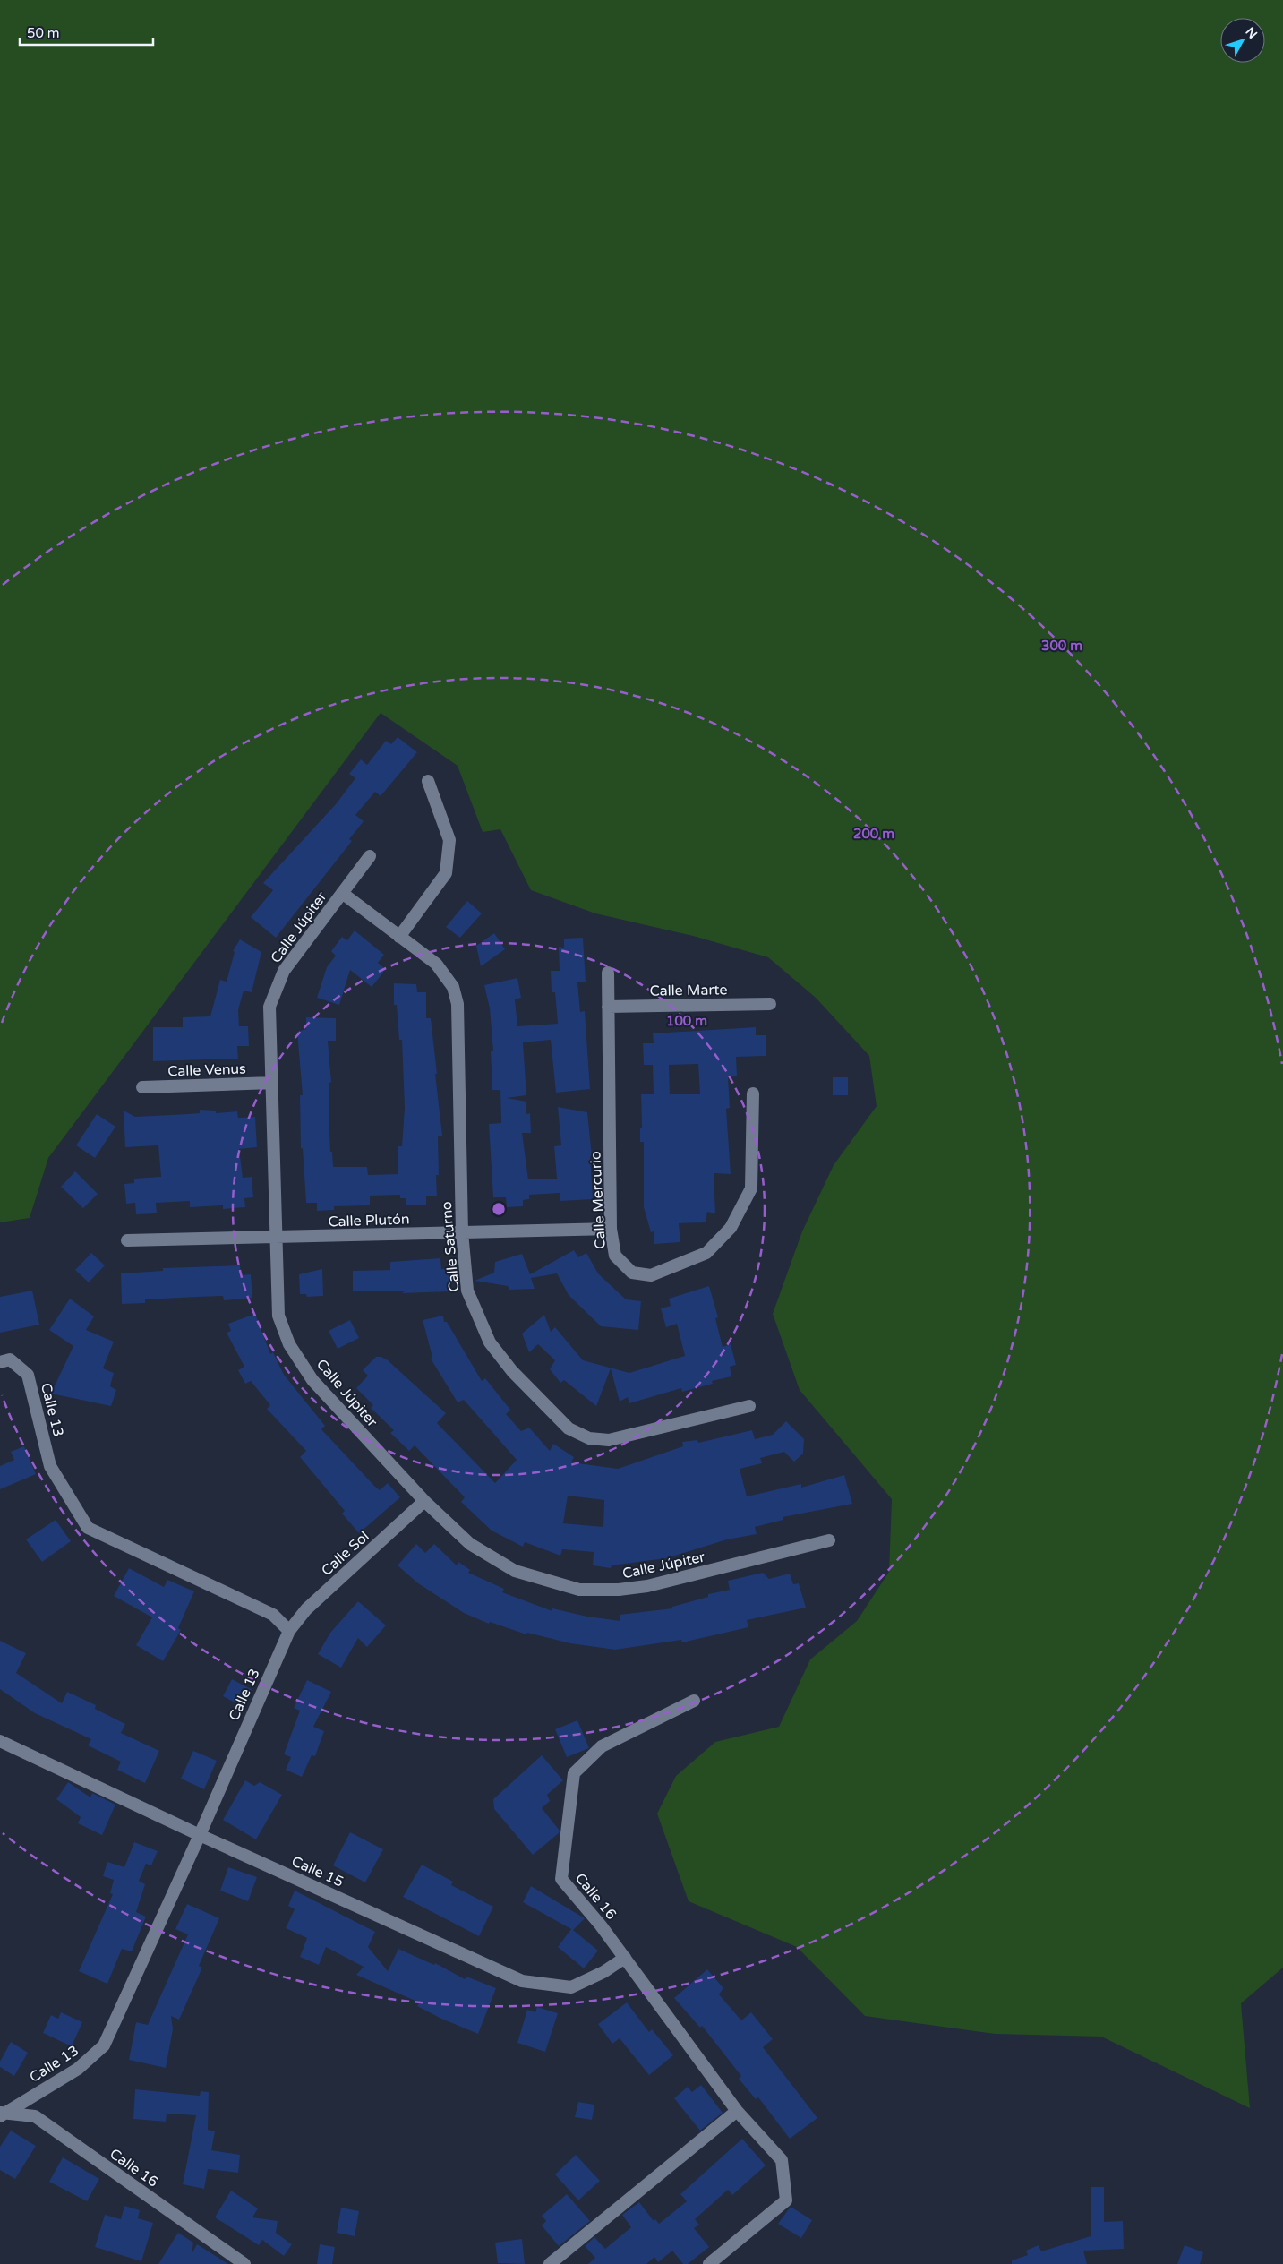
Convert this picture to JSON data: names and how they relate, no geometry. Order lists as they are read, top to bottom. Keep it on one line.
{"streets":{"street":["Calle Júpiter","Calle Marte","Calle Venus","Calle Mercurio","Calle Plutón","Calle Saturno","Calle 13","Calle Sol","Calle 15","Calle 16"]},"crossings":[["Calle Júpiter","Calle Venus"],["Calle Júpiter","Calle Plutón"],["Calle Júpiter","Calle Saturno"],["Calle Júpiter","Calle Sol"],["Calle Marte","Calle Mercurio"],["Calle Mercurio","Calle Plutón"],["Calle Plutón","Calle Saturno"],["Calle 13","Calle Sol"],["Calle 13","Calle 15"],["Calle 13","Calle 16"],["Calle 15","Calle 16"]],"scale_bar":"50 m","north":"top right","rings":["300 m","200 m","100 m"]}
